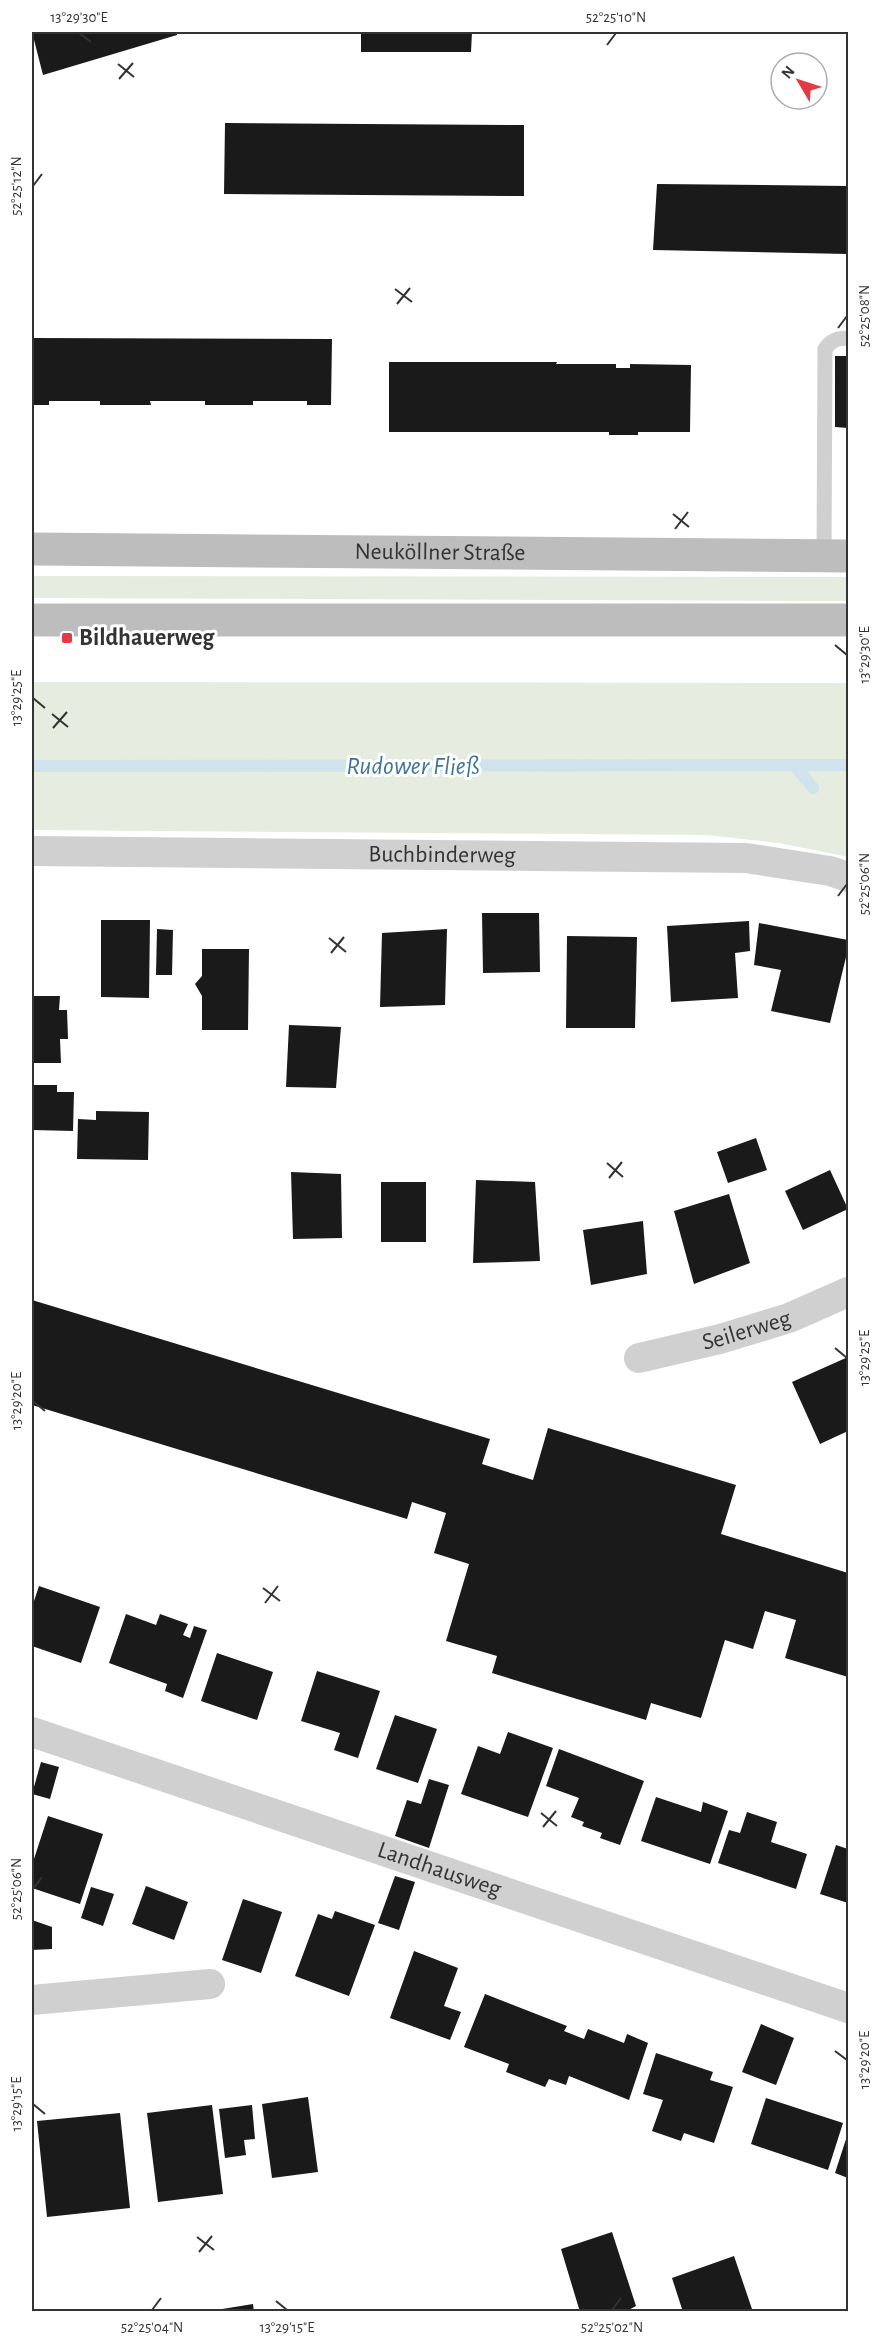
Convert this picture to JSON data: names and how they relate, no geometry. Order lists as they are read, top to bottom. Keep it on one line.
{"streets":{"main road":["Neuköllner Straße"],"street":["Buchbinderweg","Seilerweg","Landhausweg"]},"water":["Rudower Fließ"],"places":{"transit":["Bildhauerweg"]},"north":"top left","coordinates":["13°29'30\"E","52°25'10\"N","52°25'12\"N","52°25'08\"N","13°29'25\"E","52°25'06\"N","13°29'20\"E","13°29'15\"E","52°25'04\"N","52°25'02\"N"]}
